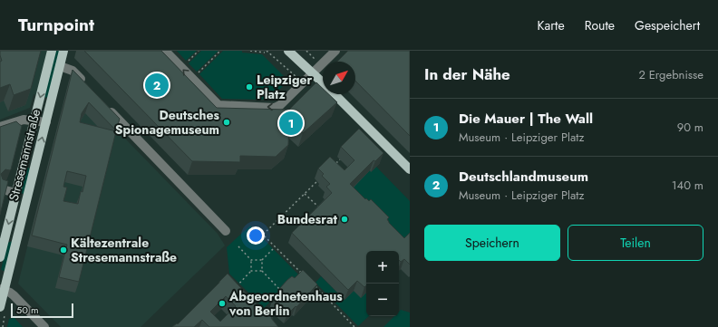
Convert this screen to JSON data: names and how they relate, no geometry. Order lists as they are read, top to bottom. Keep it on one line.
{"streets":{"main road":["Stresemannstraße"]},"places":["Leipziger Platz","Deutsches Spionagemuseum","Bundesrat","Kältezentrale Stresemannstraße","Abgeordnetenhaus von Berlin"],"scale_bar":"50 m","north":"top right","page":{"header":"Turnpoint","nav":["Karte","Route","Gespeichert"],"heading":["In der Nähe","2 Ergebnisse"],"pins":["2","1"],"list":[{"mark":"1","name":"Die Mauer | The Wall","note":"Museum · Leipziger Platz","value":"90 m"},{"mark":"2","name":"Deutschlandmuseum","note":"Museum · Leipziger Platz","value":"140 m"}],"buttons":["Speichern","Teilen"],"map_buttons":["+","−"],"scale":"50 m"}}
